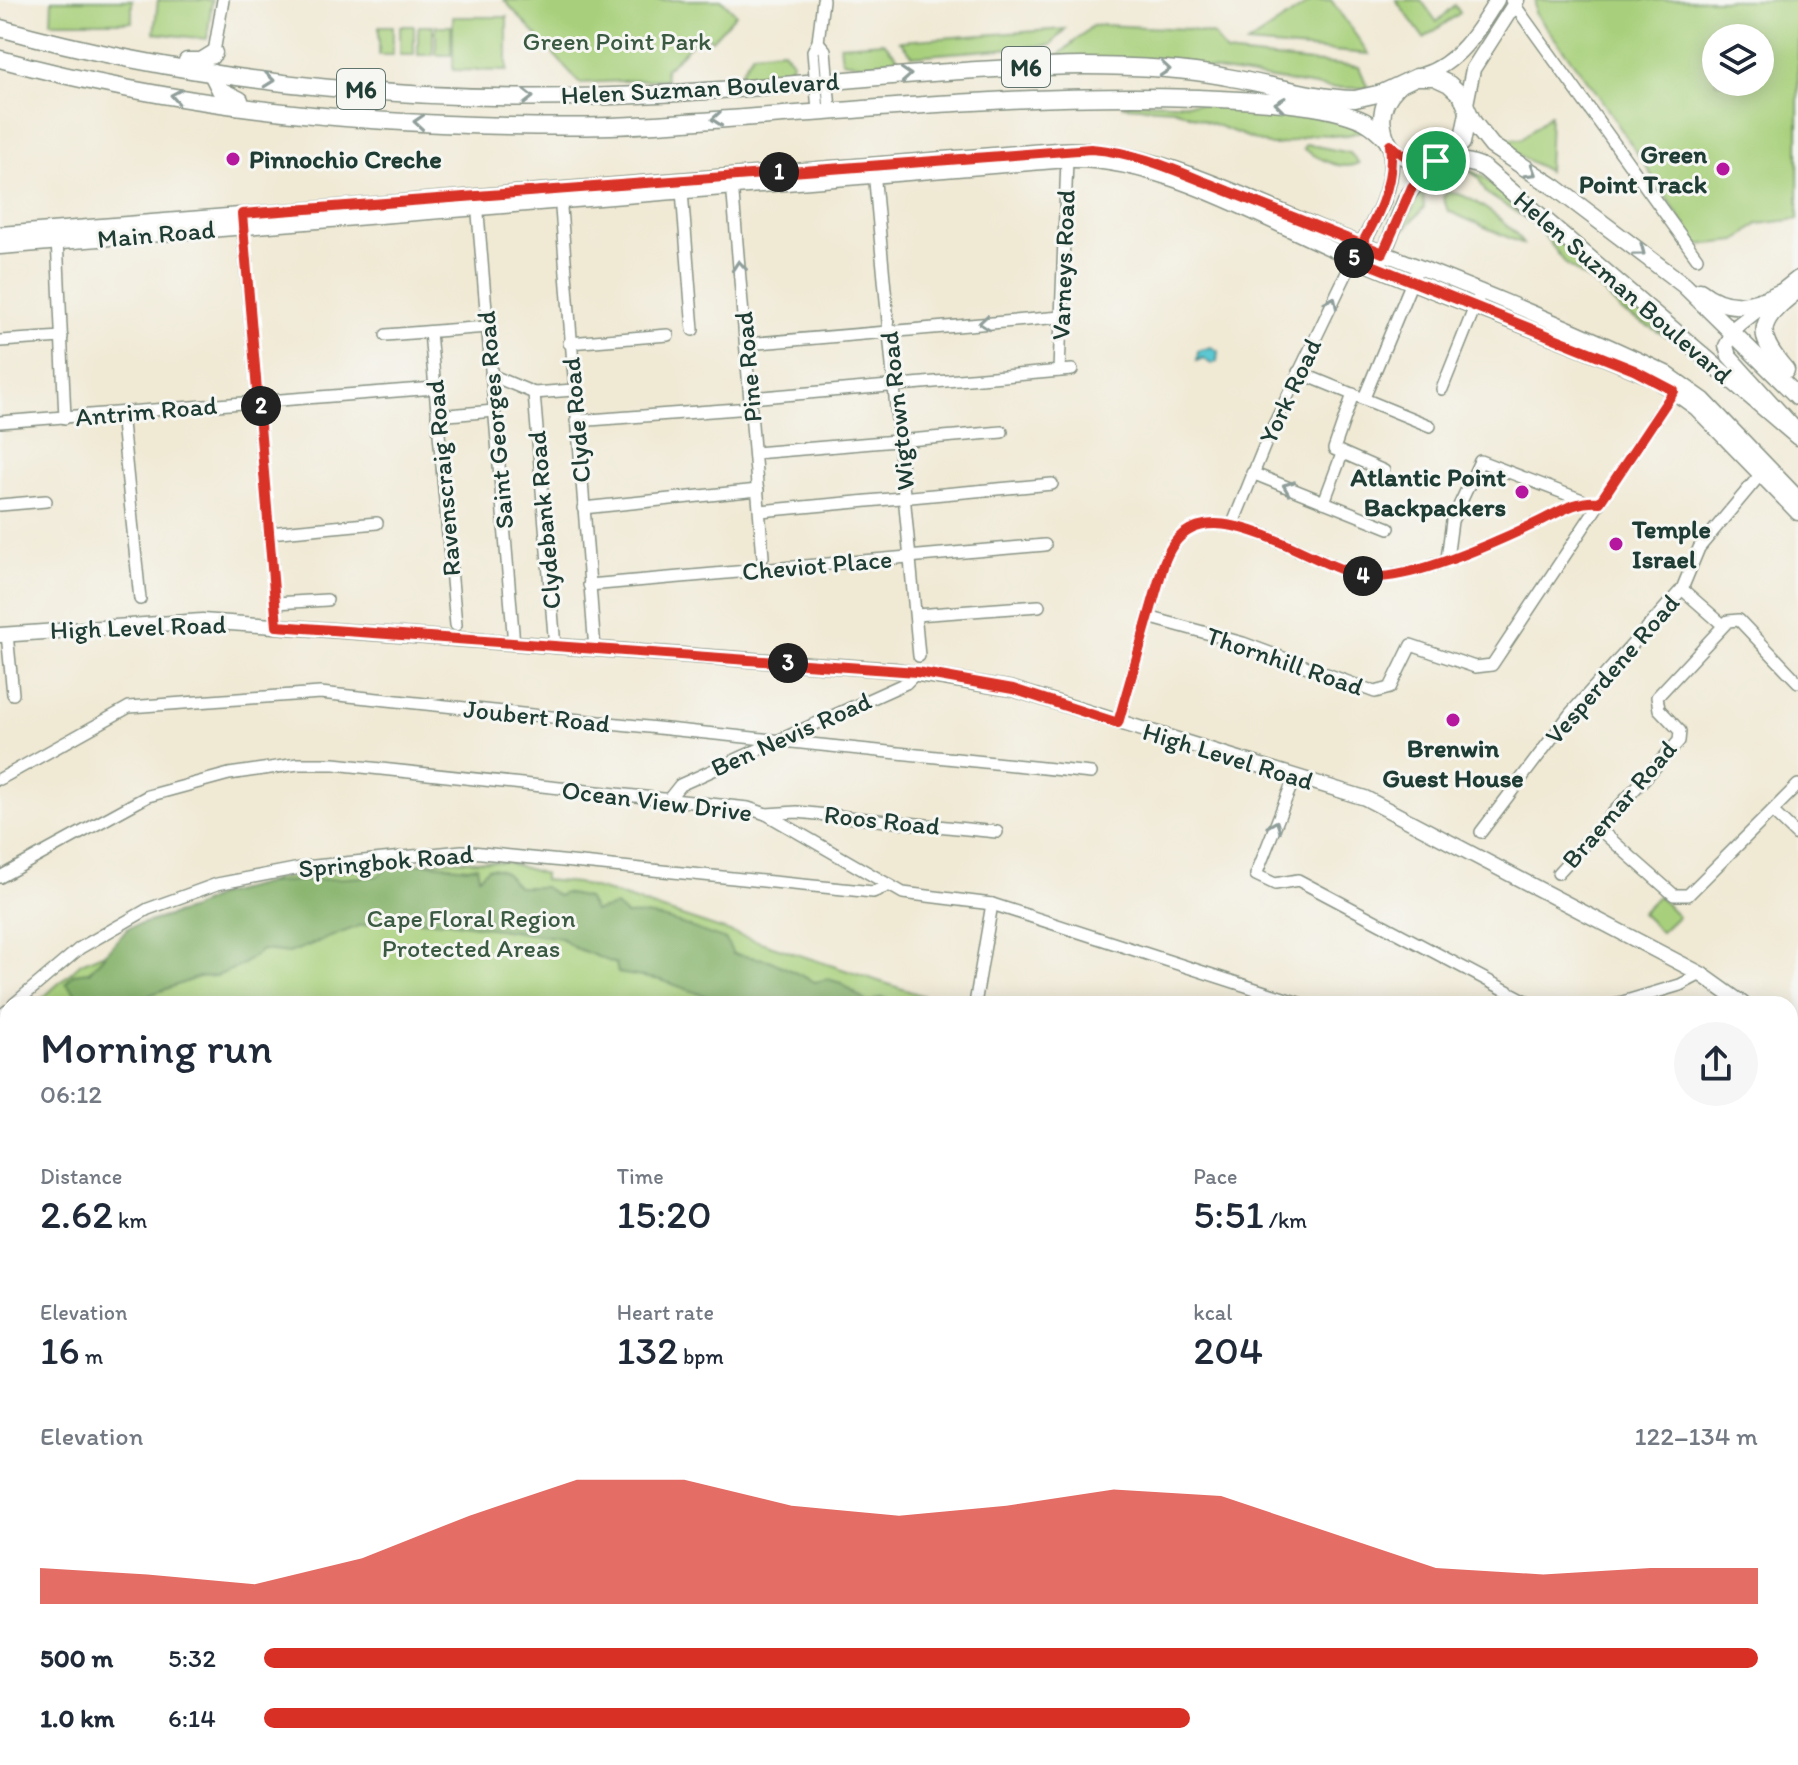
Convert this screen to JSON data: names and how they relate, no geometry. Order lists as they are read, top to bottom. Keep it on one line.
{"streets":{"main road":["M6","Helen Suzman Boulevard","Main Road","High Level Road"],"street":["Varneys Road","Pine Road","York Road","Antrim Road","Wigtown Road","Saint Georges Road","Clyde Road","Ravenscraig Road","Clydebank Road","Cheviot Place","Thornhill Road","Vesperdene Road","Joubert Road","Ben Nevis Road","Ocean View Drive","Braemar Road","Roos Road","Springbok Road"]},"crossings":[["Main Road","Varneys Road"],["Main Road","Pine Road"],["Main Road","York Road"],["Main Road","Wigtown Road"],["Main Road","Saint Georges Road"],["Main Road","Clyde Road"],["Main Road","Vesperdene Road"],["Antrim Road","Ravenscraig Road"],["Wigtown Road","Cheviot Place"],["Saint Georges Road","Clydebank Road"],["Saint Georges Road","High Level Road"],["Clyde Road","Clydebank Road"],["Clyde Road","Cheviot Place"],["Clyde Road","High Level Road"],["Clydebank Road","High Level Road"],["High Level Road","Ben Nevis Road"],["Joubert Road","Ben Nevis Road"],["Ben Nevis Road","Ocean View Drive"],["Ocean View Drive","Roos Road"],["Ocean View Drive","Springbok Road"]],"parks":["Green Point Park","Cape Floral Region Protected Areas"],"places":["Pinnochio Creche","Green Point Track","Atlantic Point Backpackers","Temple Israel","Brenwin Guest House"],"page":{"pins":["1","5","2","4","3"],"heading":["Morning run","06:12"],"stats":[["Distance","2.62 km"],["Time","15:20"],["Pace","5:51 /km"],["Elevation","16 m"],["Heart rate","132 bpm"],["kcal","204"]],"chart":["Elevation","122–134 m"],"list":[{"name":"500 m","note":"5:32"},{"name":"1.0 km","note":"6:14"}]}}
